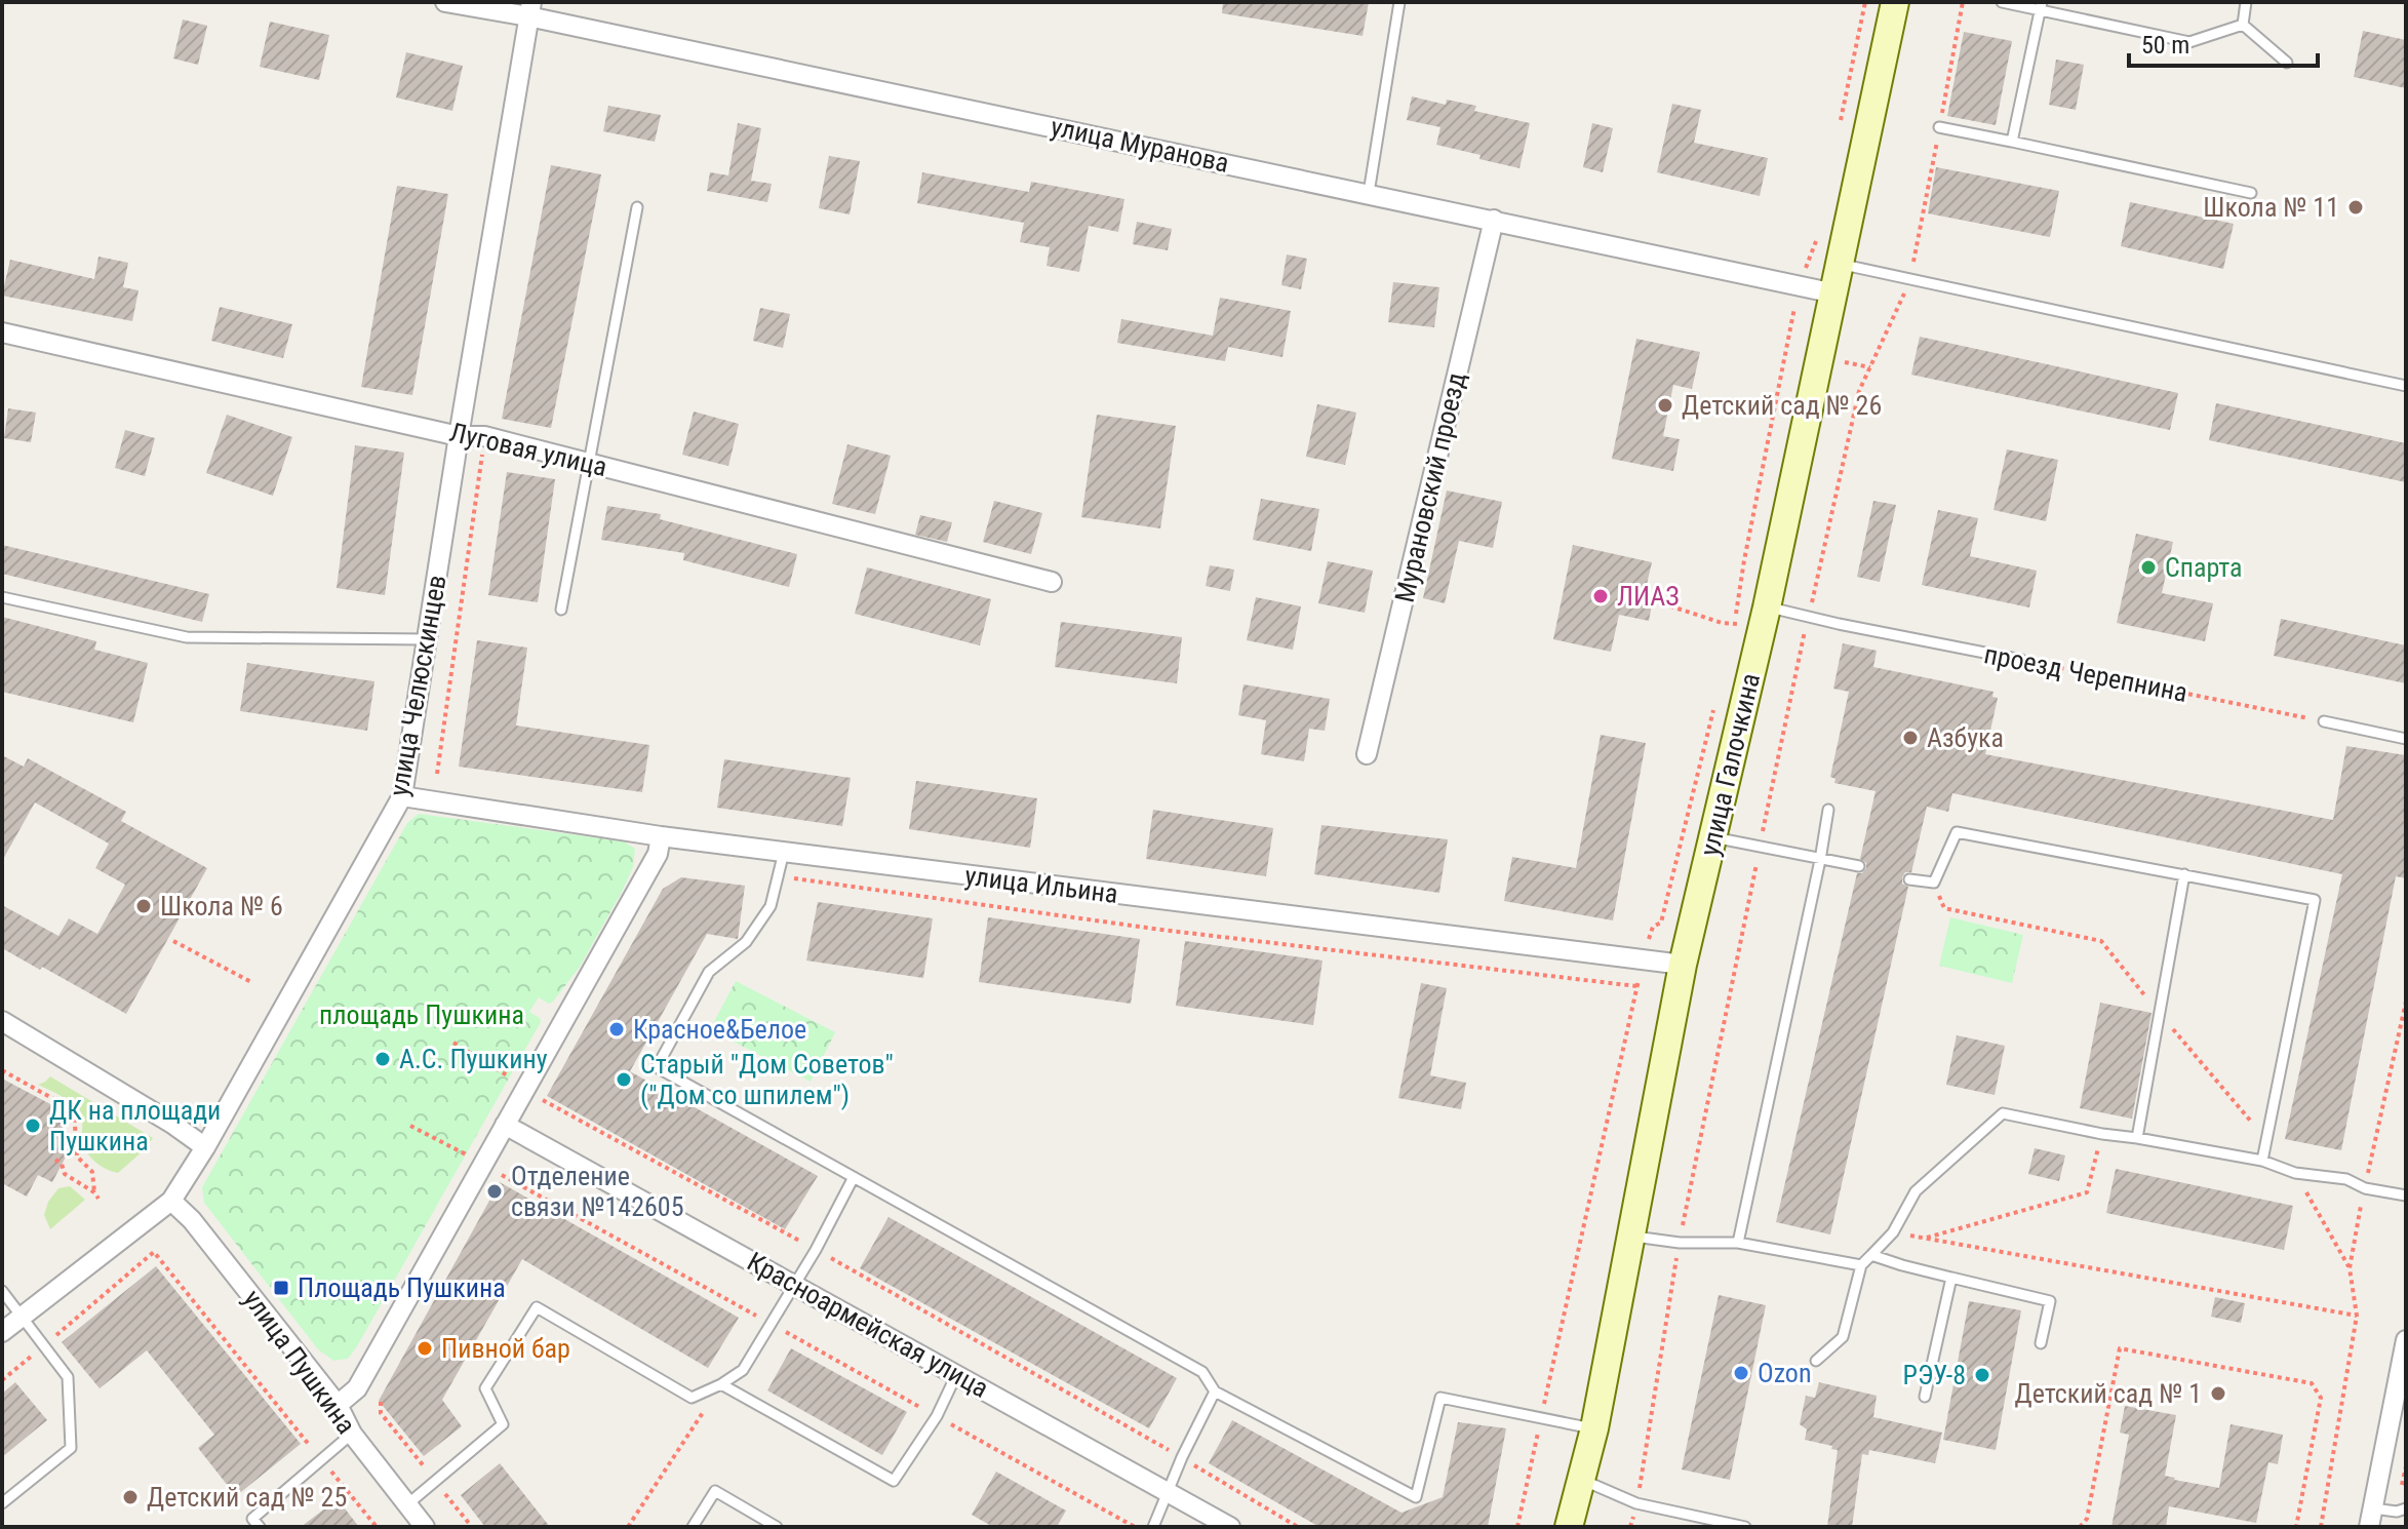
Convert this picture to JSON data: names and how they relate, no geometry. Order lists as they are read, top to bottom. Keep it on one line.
{"streets":{"street":["улица Муранова","Луговая улица","Мурановский проезд","улица Челюскинцев","улица Галочкина","улица Ильина","Красноармейская улица","улица Пушкина"],"lane":["проезд Черепнина"]},"crossings":[["улица Муранова","Мурановский проезд"],["улица Муранова","улица Челюскинцев"],["улица Муранова","улица Галочкина"],["Луговая улица","улица Челюскинцев"],["проезд Черепнина","улица Галочкина"],["улица Челюскинцев","улица Ильина"],["улица Челюскинцев","улица Пушкина"],["улица Галочкина","улица Ильина"]],"parks":["площадь Пушкина"],"places":{"other":["Школа № 11","Детский сад № 26","Спарта","ЛИАЗ","Азбука","Школа № 6","Красное&Белое","А.С. Пушкину","Старый \"Дом Советов\" (\"Дом со шпилем\")","ДК на площади Пушкина","Отделение связи №142605","Пивной бар","Ozon","РЭУ-8","Детский сад № 1","Детский сад № 25"],"transit":["Площадь Пушкина"]},"scale_bar":"50 m"}
